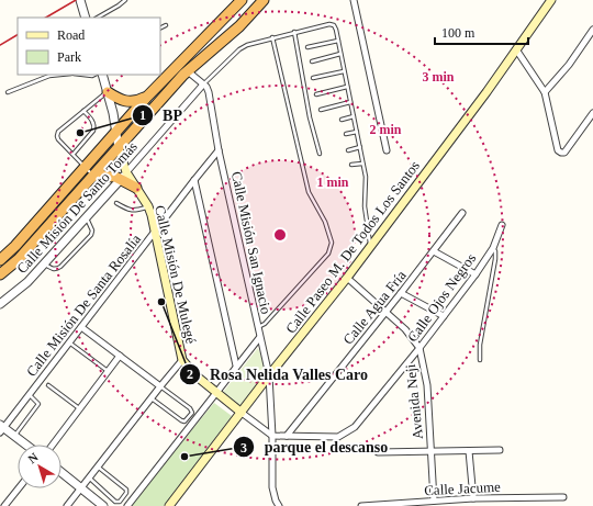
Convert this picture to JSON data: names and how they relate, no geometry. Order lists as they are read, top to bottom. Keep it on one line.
{"streets":{"main road":["Calle Paseo M. De Todos Los Santos","Calle Misión De Mulegé"],"street":["Calle Misión De Santo Tomás","Calle Misión San Ignacio","Calle Ojos Negros","Calle Misión De Santa Rosalía","Calle Agua Fría","Avenida Neji","Calle Jacume"]},"crossings":[["Calle Misión De Santo Tomás","Calle Misión San Ignacio"],["Calle Misión San Ignacio","Calle Paseo M. De Todos Los Santos"],["Calle Misión San Ignacio","Calle Misión De Santa Rosalía"],["Calle Paseo M. De Todos Los Santos","Calle Misión De Mulegé"],["Calle Paseo M. De Todos Los Santos","Avenida Neji"],["Calle Misión De Mulegé","Calle Misión De Santa Rosalía"],["Calle Ojos Negros","Calle Agua Fría"],["Calle Ojos Negros","Avenida Neji"],["Calle Agua Fría","Avenida Neji"],["Avenida Neji","Calle Jacume"]],"places":["BP","Rosa Nelida Valles Caro","parque el descanso"],"legend":["Road","Park"],"scale_bar":"100 m","north":"top left","rings":["3 min","2 min","1 min"]}
